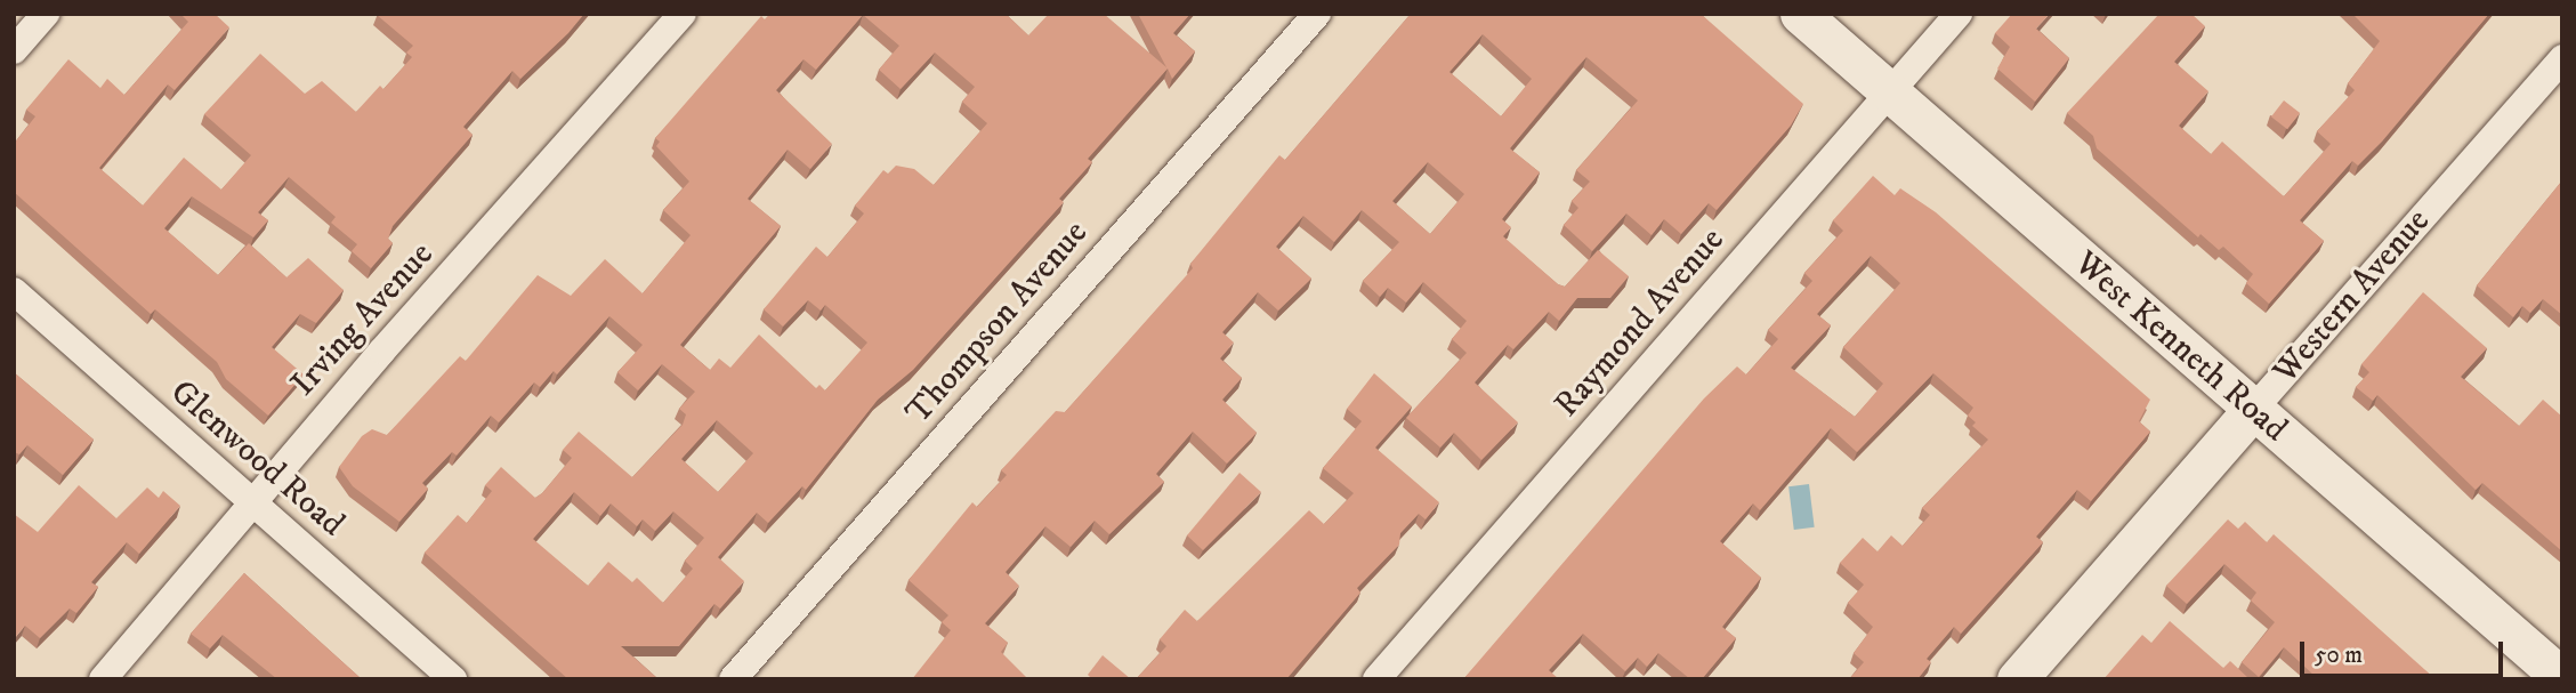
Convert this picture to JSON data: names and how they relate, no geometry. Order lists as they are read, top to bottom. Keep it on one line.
{"streets":{"street":["Western Avenue","Irving Avenue","Thompson Avenue","Raymond Avenue","West Kenneth Road","Glenwood Road"]},"crossings":[["Western Avenue","West Kenneth Road"],["Irving Avenue","Glenwood Road"],["Raymond Avenue","West Kenneth Road"]],"scale_bar":"50 m"}
